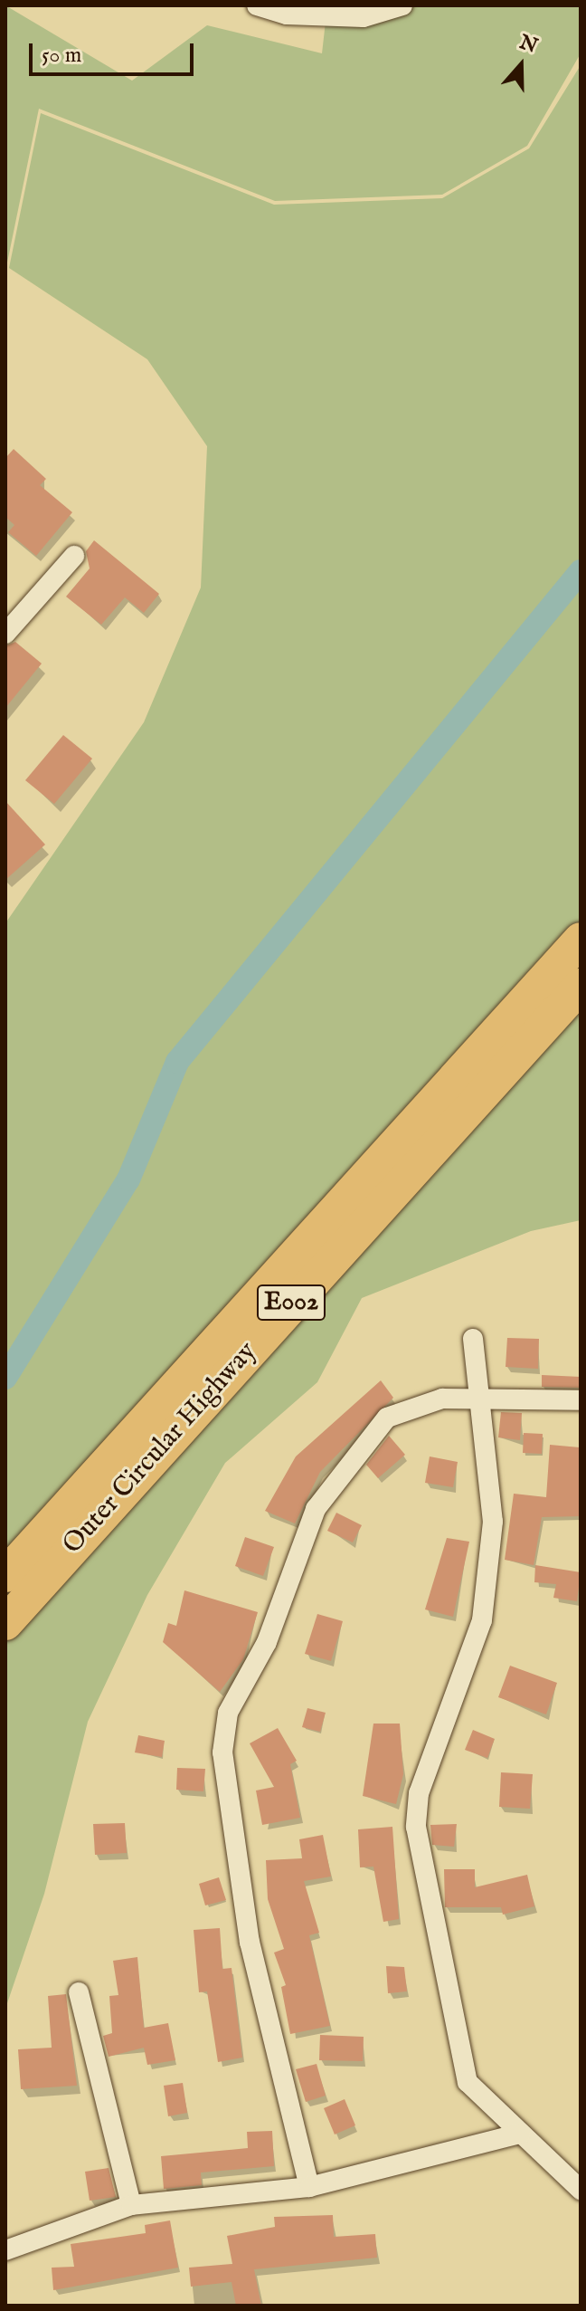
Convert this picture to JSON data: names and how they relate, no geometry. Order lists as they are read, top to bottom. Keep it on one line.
{"streets":{"highway":["E002","Outer Circular Highway"]},"scale_bar":"50 m","north":"top"}
